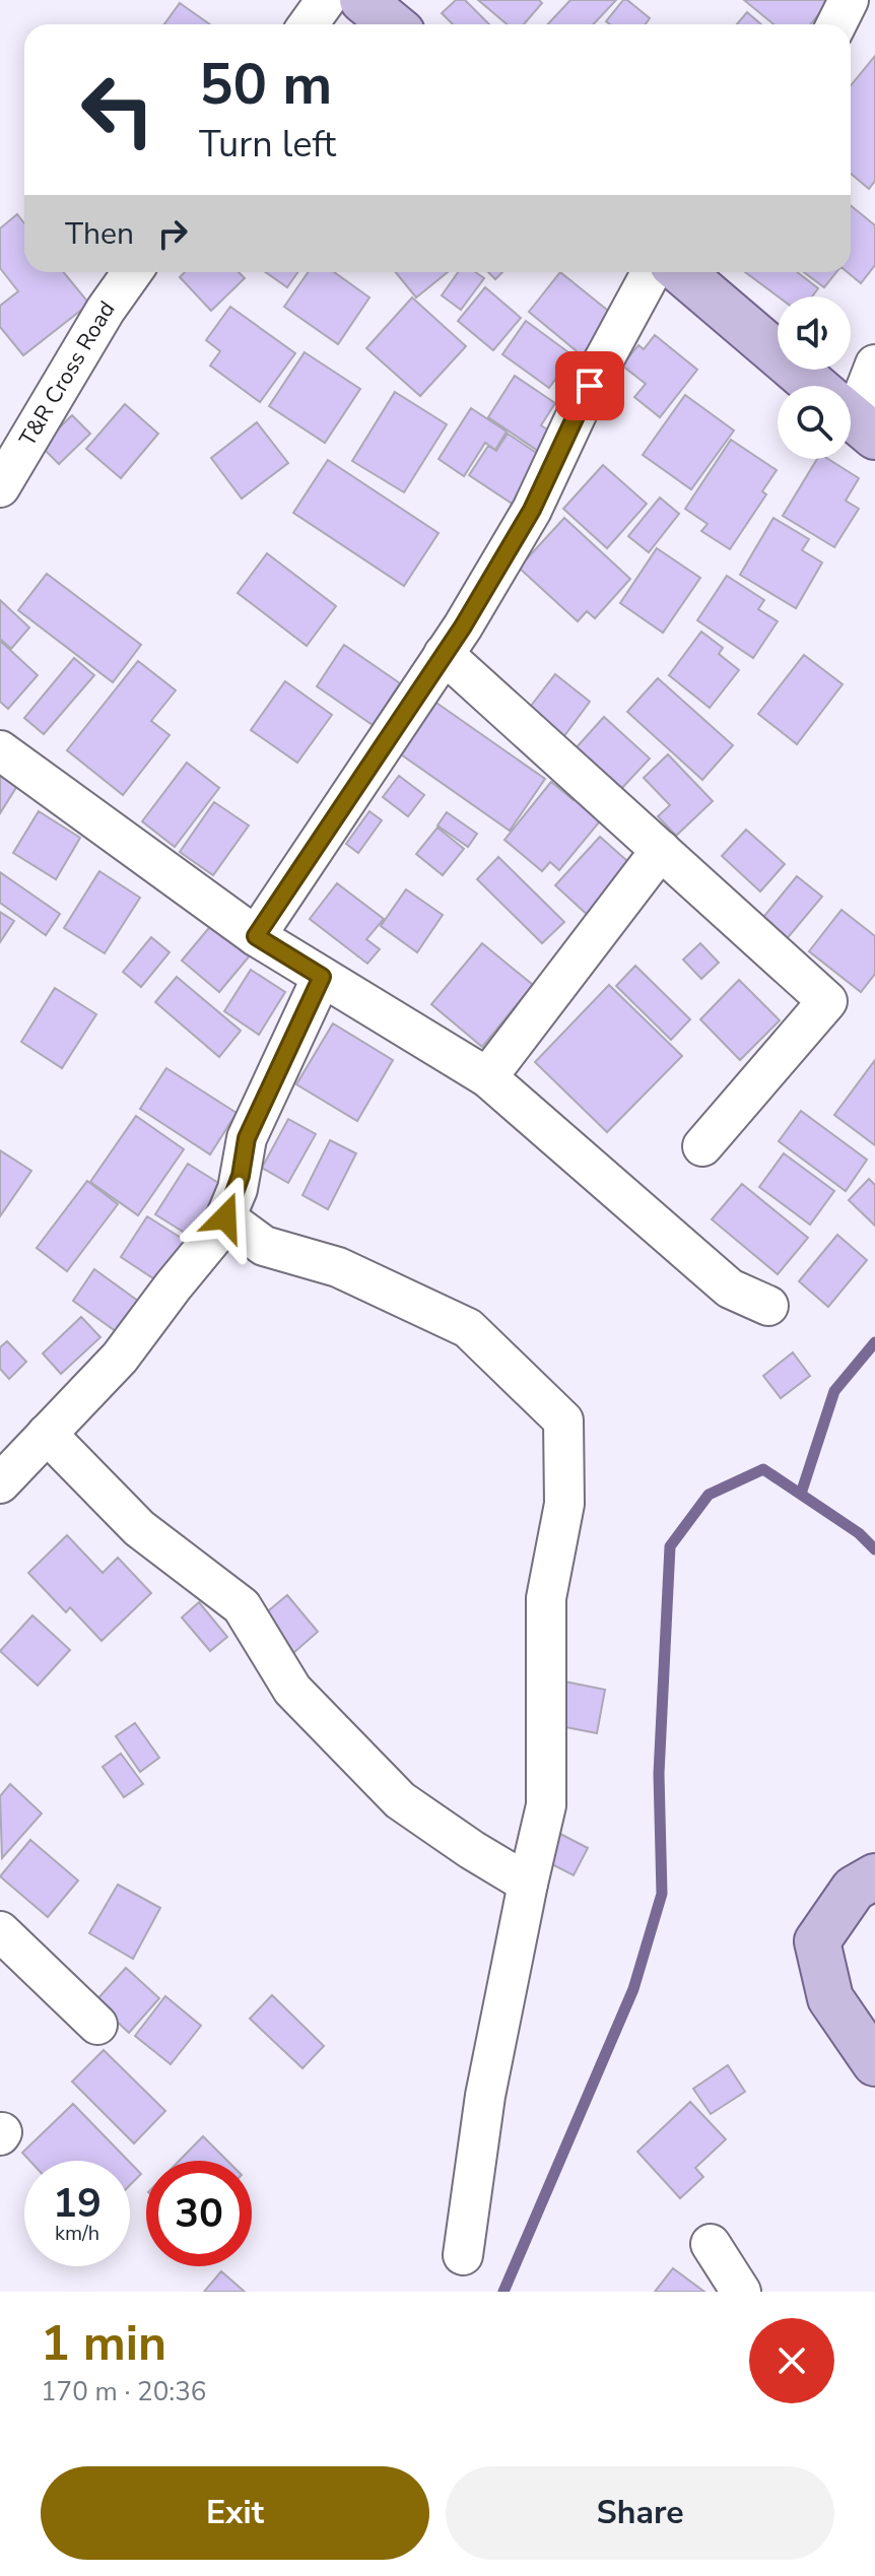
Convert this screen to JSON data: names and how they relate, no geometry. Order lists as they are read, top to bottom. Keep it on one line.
{"streets":{"street":["T&R Cross Road"]},"page":{"turn":["50 m","Turn left"],"then":"Then","speed":"19 km/h","limit":"30","heading":["1 min","170 m · 20:36"],"buttons":["Exit","Share"]}}
